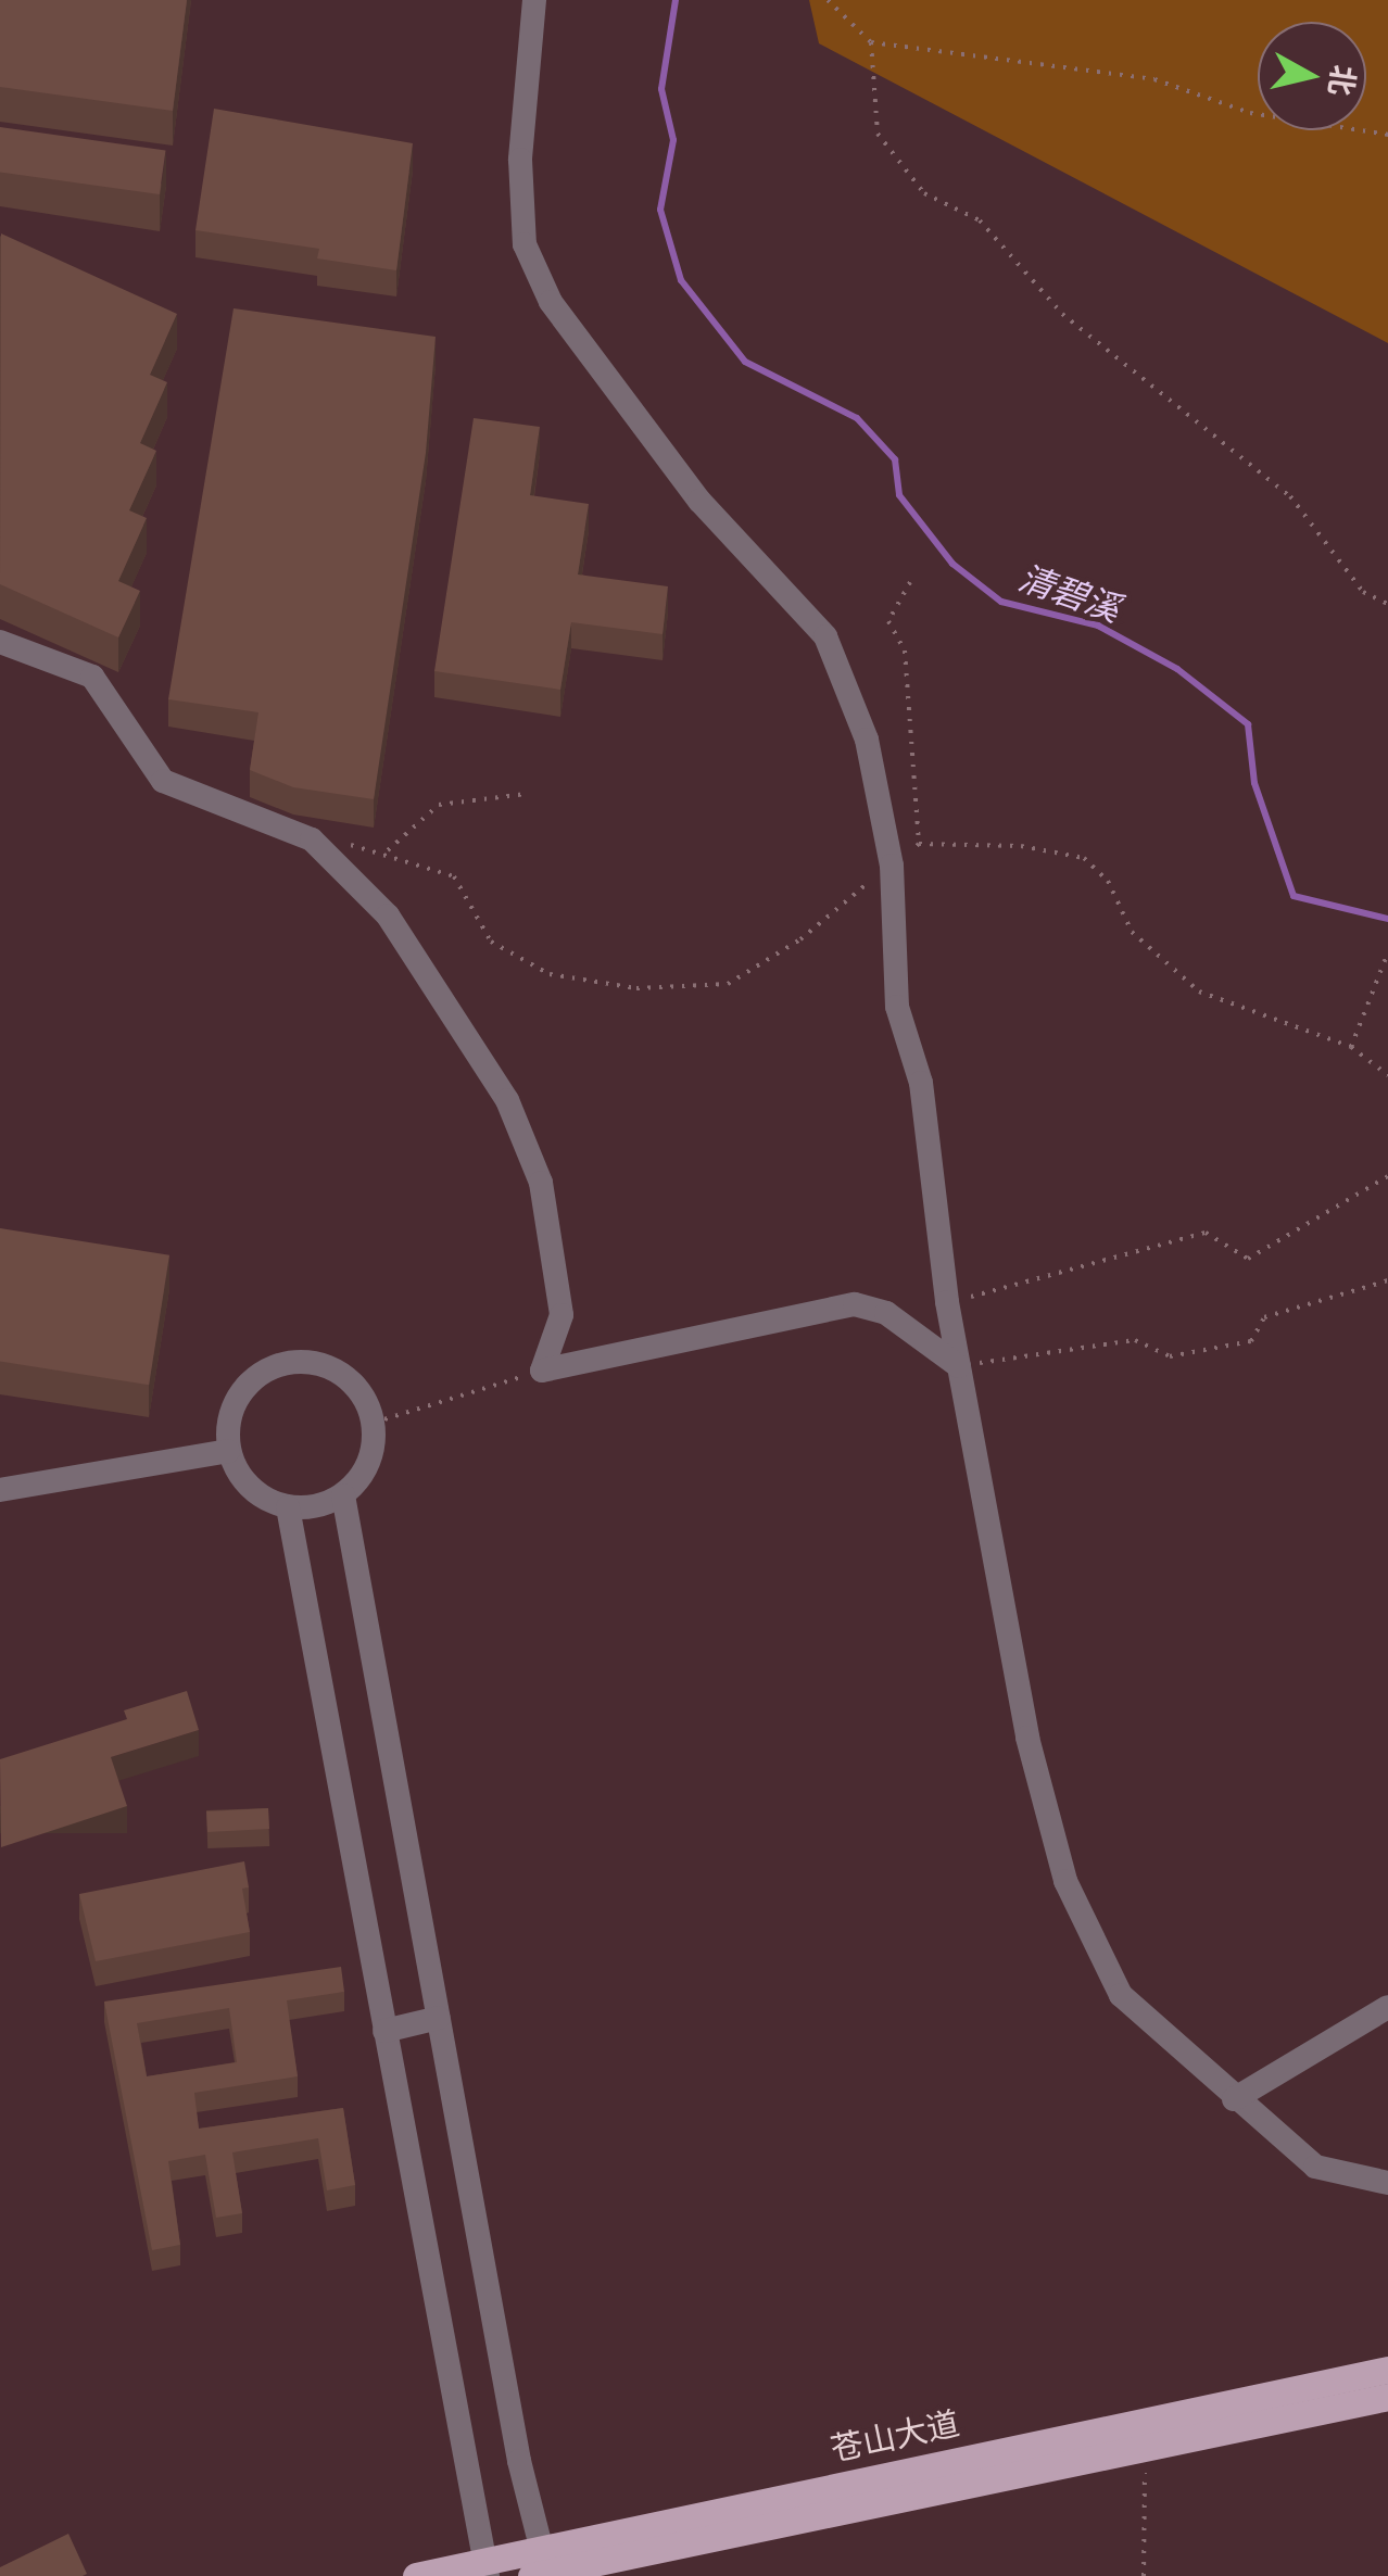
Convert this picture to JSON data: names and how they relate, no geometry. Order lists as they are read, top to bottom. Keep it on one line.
{"streets":{"main road":["苍山大道"]},"water":["清碧溪"],"north":"right"}
